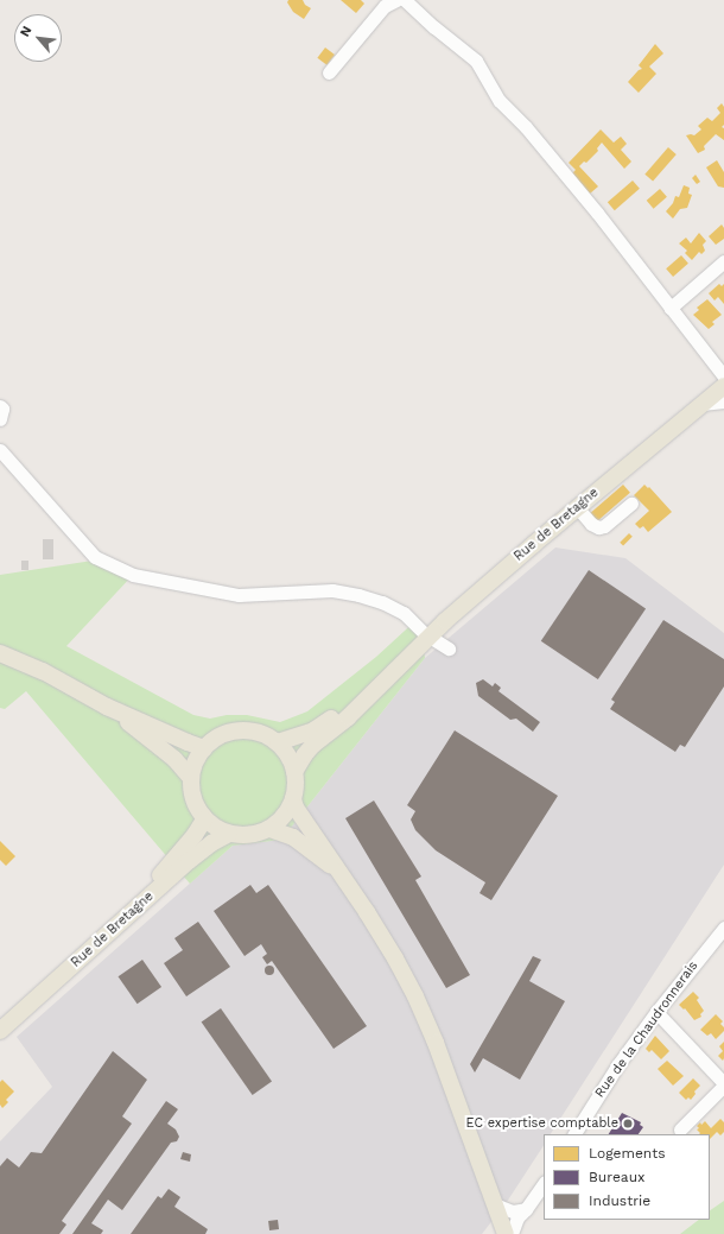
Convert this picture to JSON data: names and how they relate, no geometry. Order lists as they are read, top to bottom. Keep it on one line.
{"streets":{"main road":["Rue de Bretagne"],"street":["Rue de la Chaudronnerais"]},"places":["EC expertise comptable"],"legend":["Logements","Bureaux","Industrie"],"north":"top left"}
